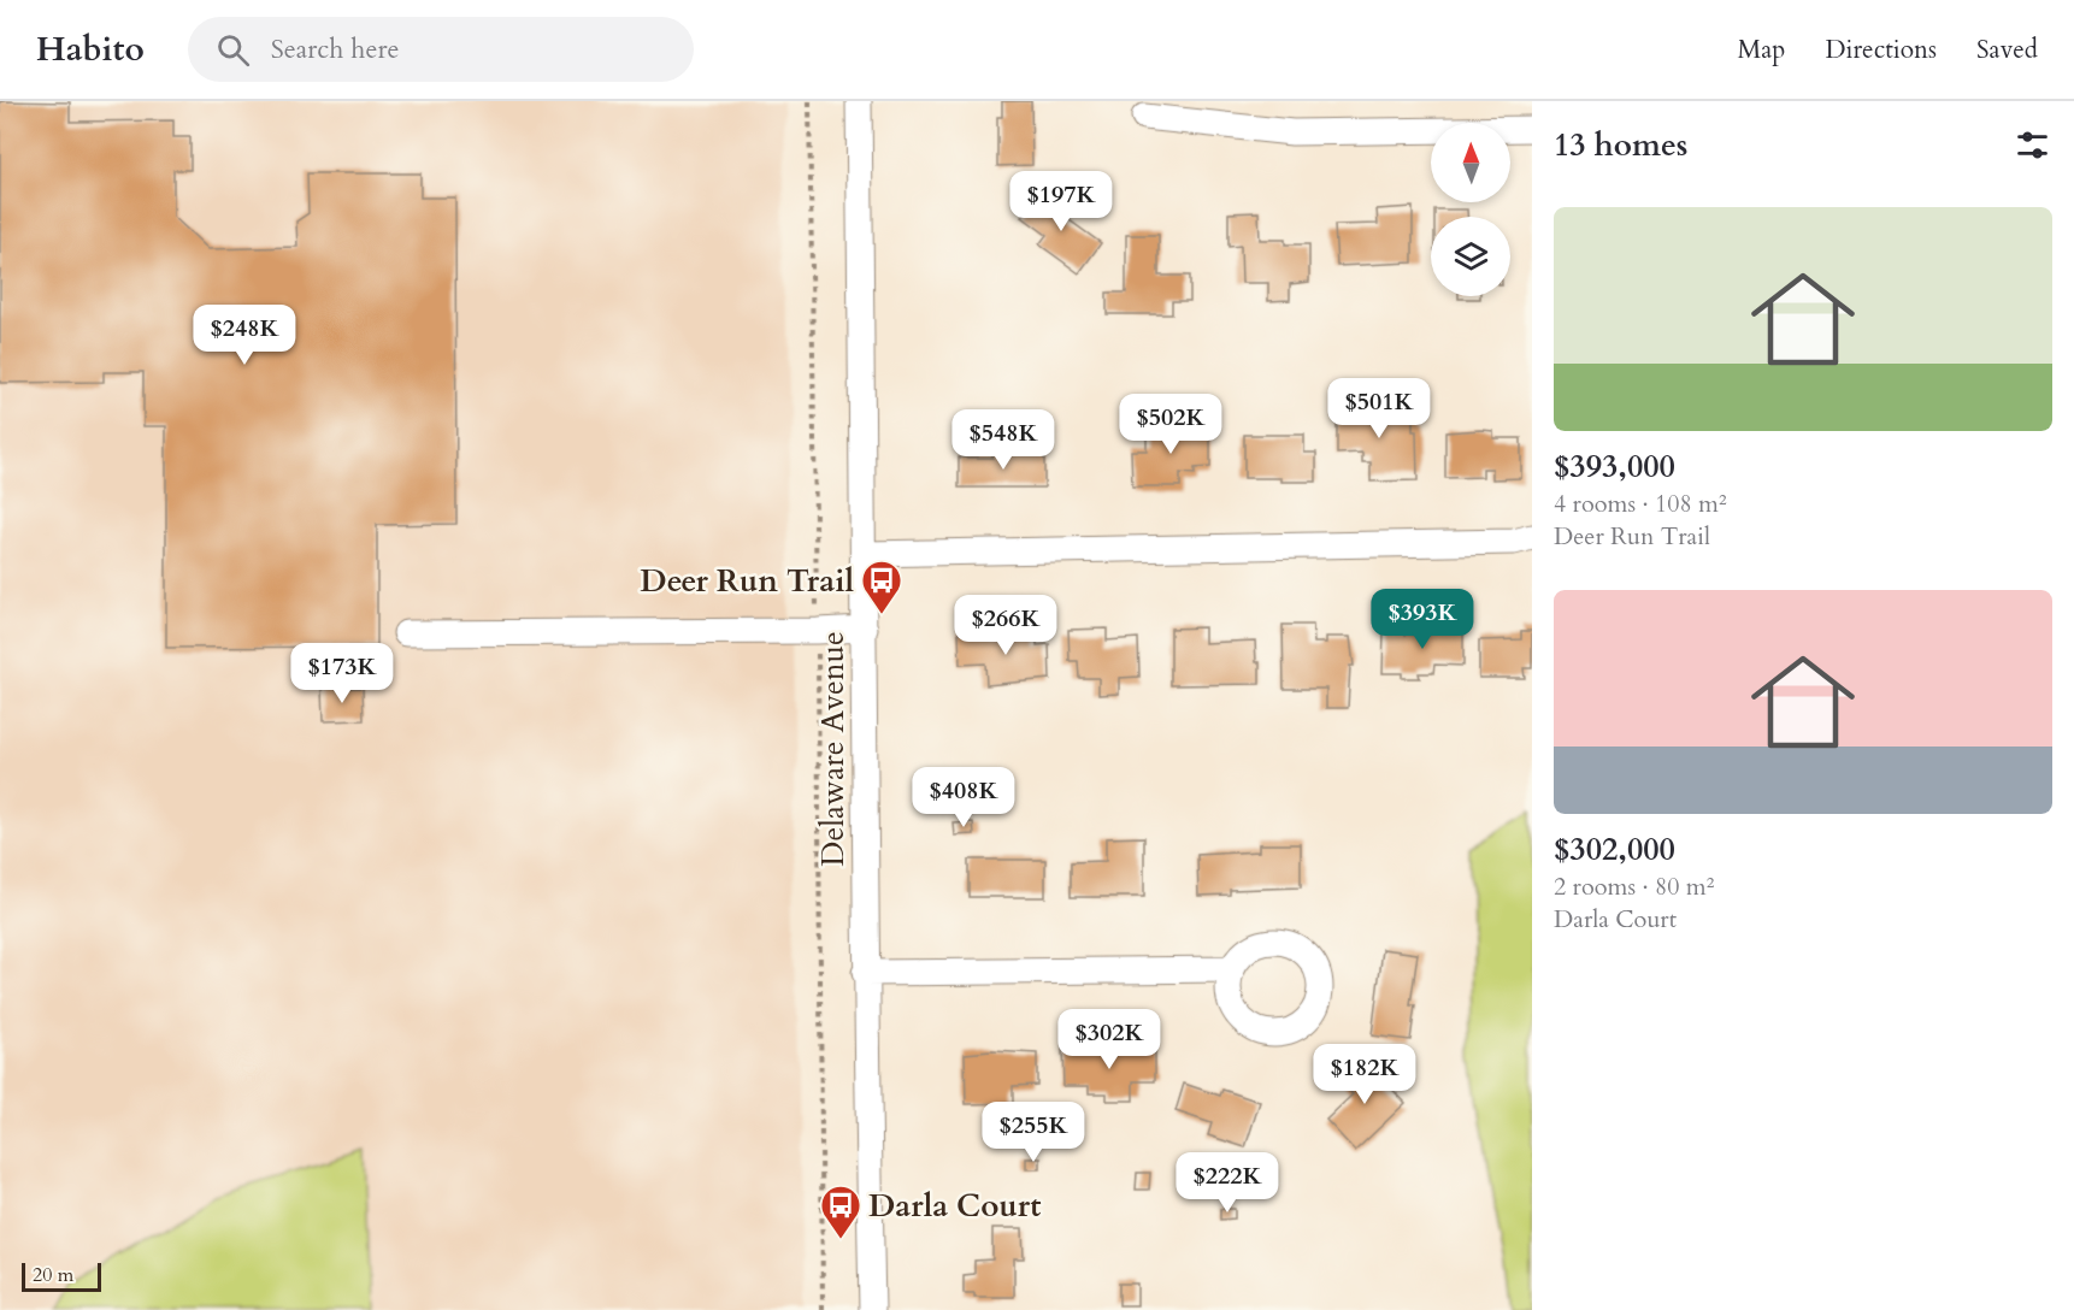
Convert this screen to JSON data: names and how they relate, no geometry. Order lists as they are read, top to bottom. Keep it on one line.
{"streets":{"street":["Delaware Avenue"]},"places":{"bus stop":["Deer Run Trail","Darla Court"]},"scale_bar":"20 m","north":"top","page":{"header":"Habito","search":"Search here","nav":["Map","Directions","Saved"],"heading":"13 homes","price":["$197K","$248K","$501K","$502K","$548K","$393K","$266K","$173K","$408K","$302K","$182K","$255K","$222K"],"list":[{"name":"$393,000","note":"4 rooms · 108 m² · Deer Run Trail"},{"name":"$302,000","note":"2 rooms · 80 m² · Darla Court"}],"scale":"20 m"}}
